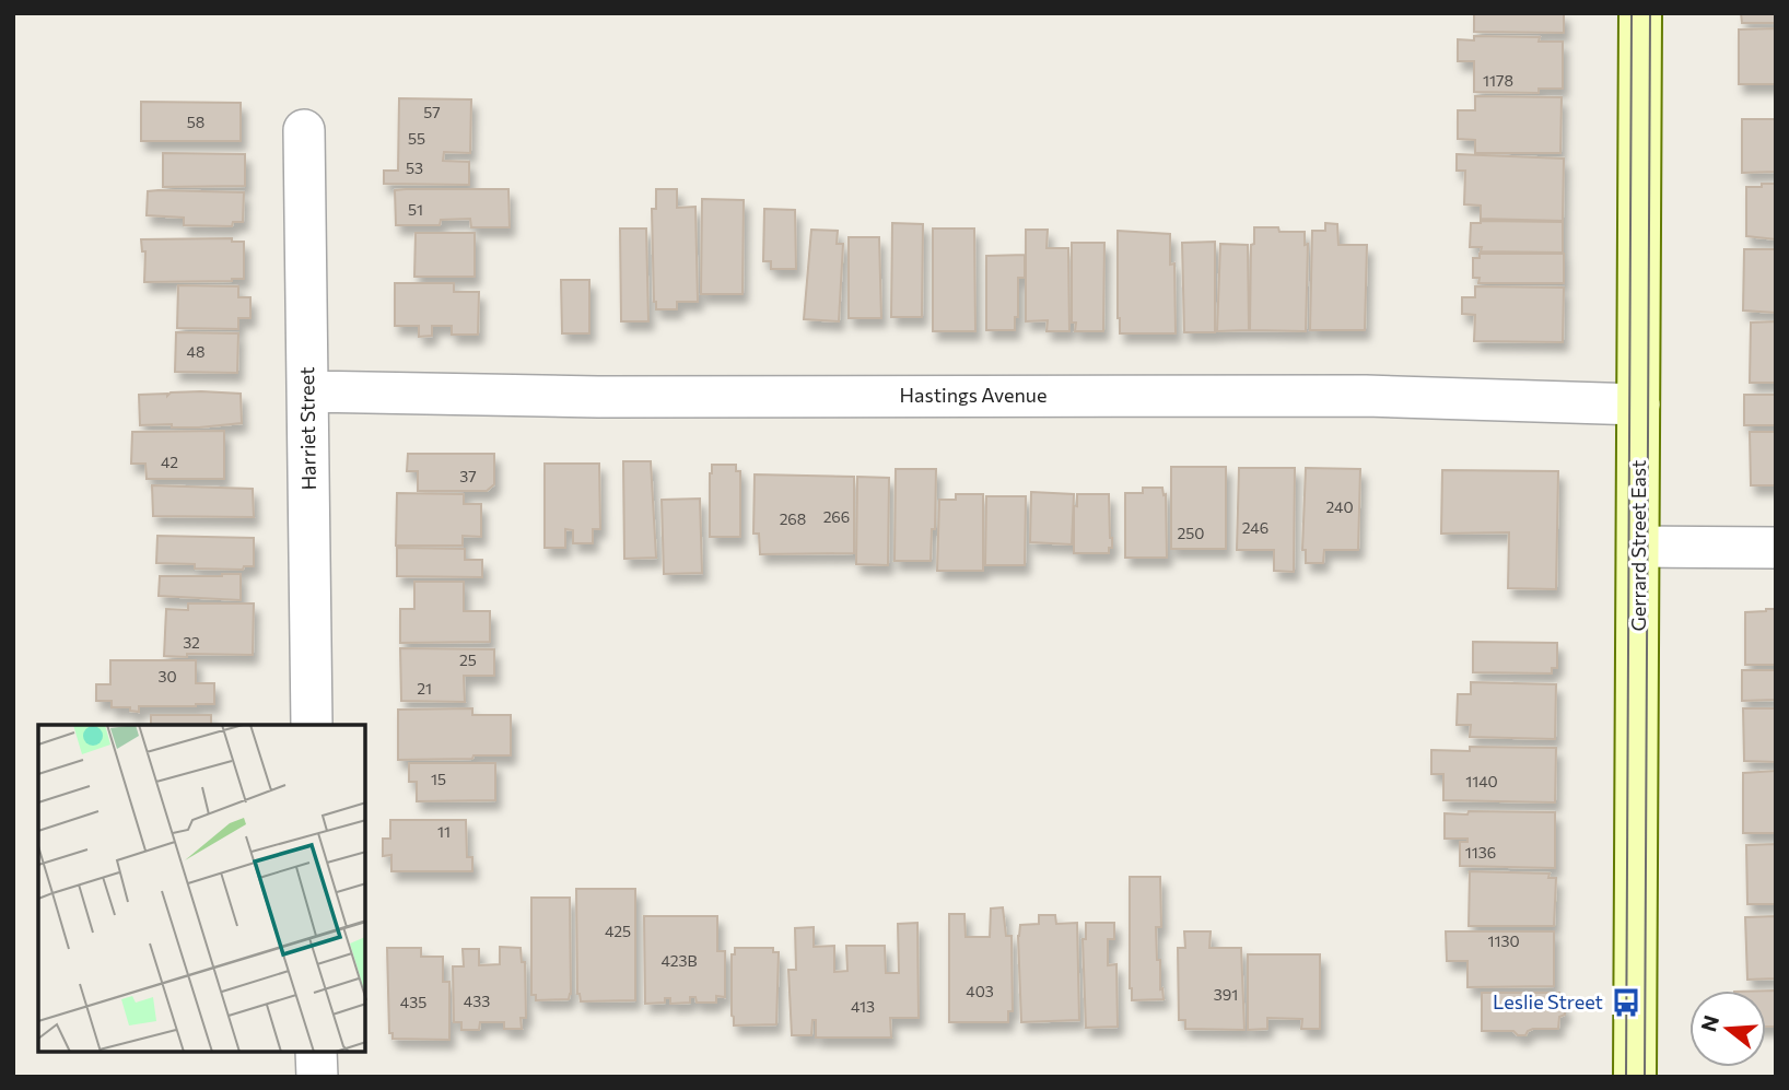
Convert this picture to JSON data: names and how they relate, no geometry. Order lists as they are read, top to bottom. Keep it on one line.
{"streets":{"main road":["Gerrard Street East"],"street":["Hastings Avenue","Harriet Street"]},"crossings":[["Hastings Avenue","Harriet Street"],["Hastings Avenue","Gerrard Street East"]],"places":{"bus stop":["Leslie Street"]},"house_numbers":["1178","57","58","55","53","51","48","42","37","240","266","268","246","250","32","25","30","21","15","1140","11","1136","425","1130","423B","403","391","433","435","413"],"north":"left"}
